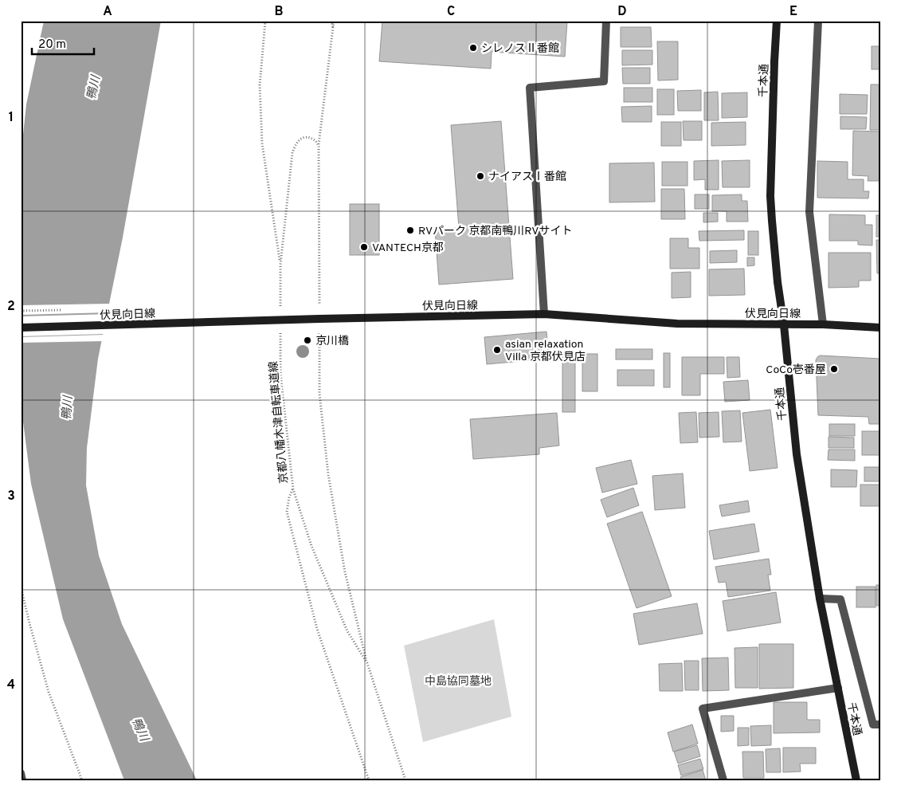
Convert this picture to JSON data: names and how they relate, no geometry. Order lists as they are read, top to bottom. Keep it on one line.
{"streets":{"main road":["千本通","伏見向日線"],"path":["京都八幡木津自転車道線"]},"crossings":[["千本通","伏見向日線"]],"water":["鴨川"],"parks":["中島協同墓地"],"places":["シレノスⅡ番館","ナイアスⅠ番館","RVパーク 京都南鴨川RVサイト","VANTECH京都","京川橋","asian relaxation Villa 京都伏見店","CoCo壱番屋"],"scale_bar":"20 m","grid":{"columns":["A","B","C","D","E"],"rows":["1","2","3","4"]}}
